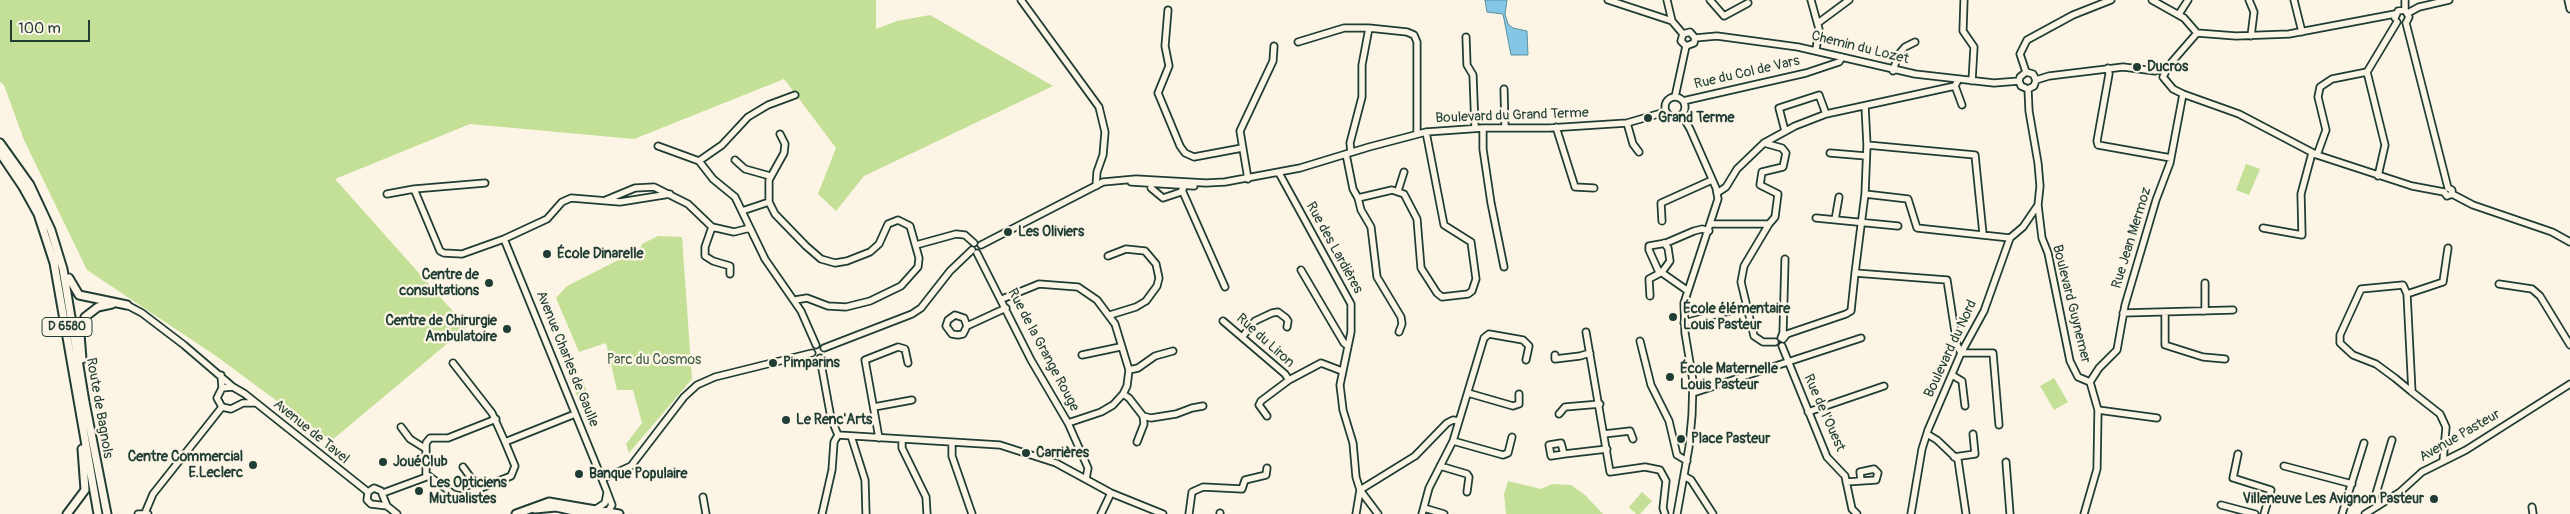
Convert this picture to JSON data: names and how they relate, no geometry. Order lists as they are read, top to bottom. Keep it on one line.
{"streets":{"main road":["D 6580","Route de Bagnols"],"street":["Chemin du Lozet","Rue du Col de Vars","Boulevard du Grand Terme","Rue Jean Mermoz","Rue des Lardières","Boulevard Guynemer","Rue du Liron","Boulevard du Nord","Rue de la Grange Rouge","Avenue Charles de Gaulle","Rue de l'Ouest","Avenue de Tavel","Avenue Pasteur"]},"crossings":[["Chemin du Lozet","Rue du Col de Vars"],["Chemin du Lozet","Boulevard Guynemer"],["Rue du Col de Vars","Boulevard du Grand Terme"],["Boulevard du Grand Terme","Rue des Lardières"],["Rue Jean Mermoz","Boulevard Guynemer"],["Boulevard Guynemer","Boulevard du Nord"]],"parks":["Parc du Cosmos"],"places":["Ducros","Grand Terme","Les Oliviers","École Dinarelle","Centre de consultations","École élémentaire Louis Pasteur","Centre de Chirurgie Ambulatoire","Pimparins","École Maternelle Louis Pasteur","Le Renc'Arts","Place Pasteur","Carrières","JouéClub","Centre Commercial E.Leclerc","Banque Populaire","Les Opticiens Mutualistes","Villeneuve Les Avignon Pasteur"],"scale_bar":"100 m"}
